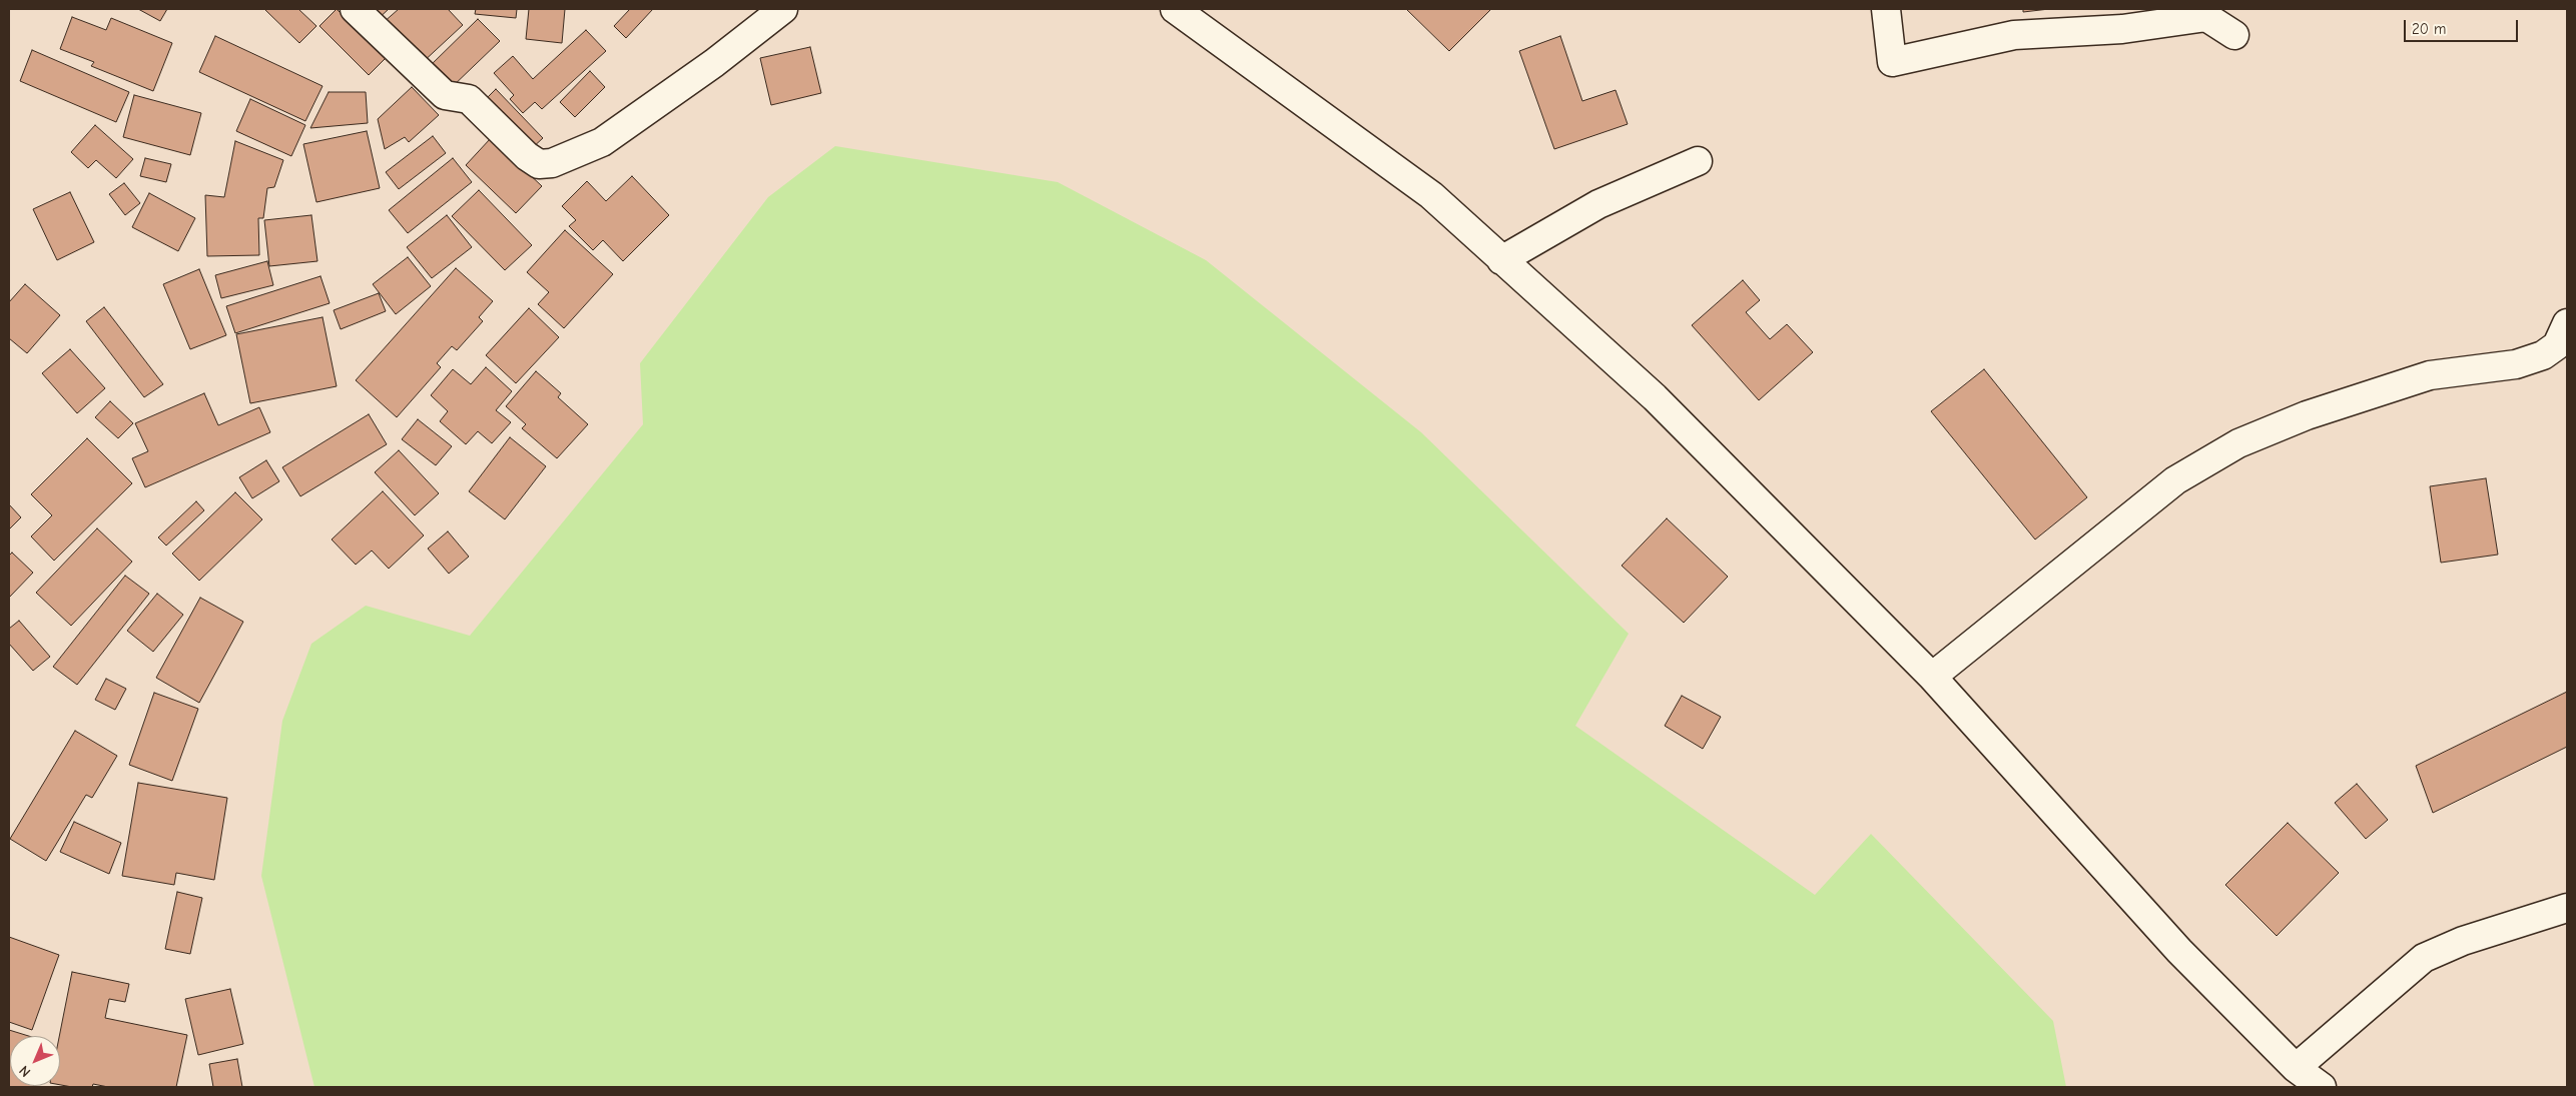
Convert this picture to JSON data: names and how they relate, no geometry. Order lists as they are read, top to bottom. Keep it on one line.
{"scale_bar":"20 m","north":"bottom left"}
